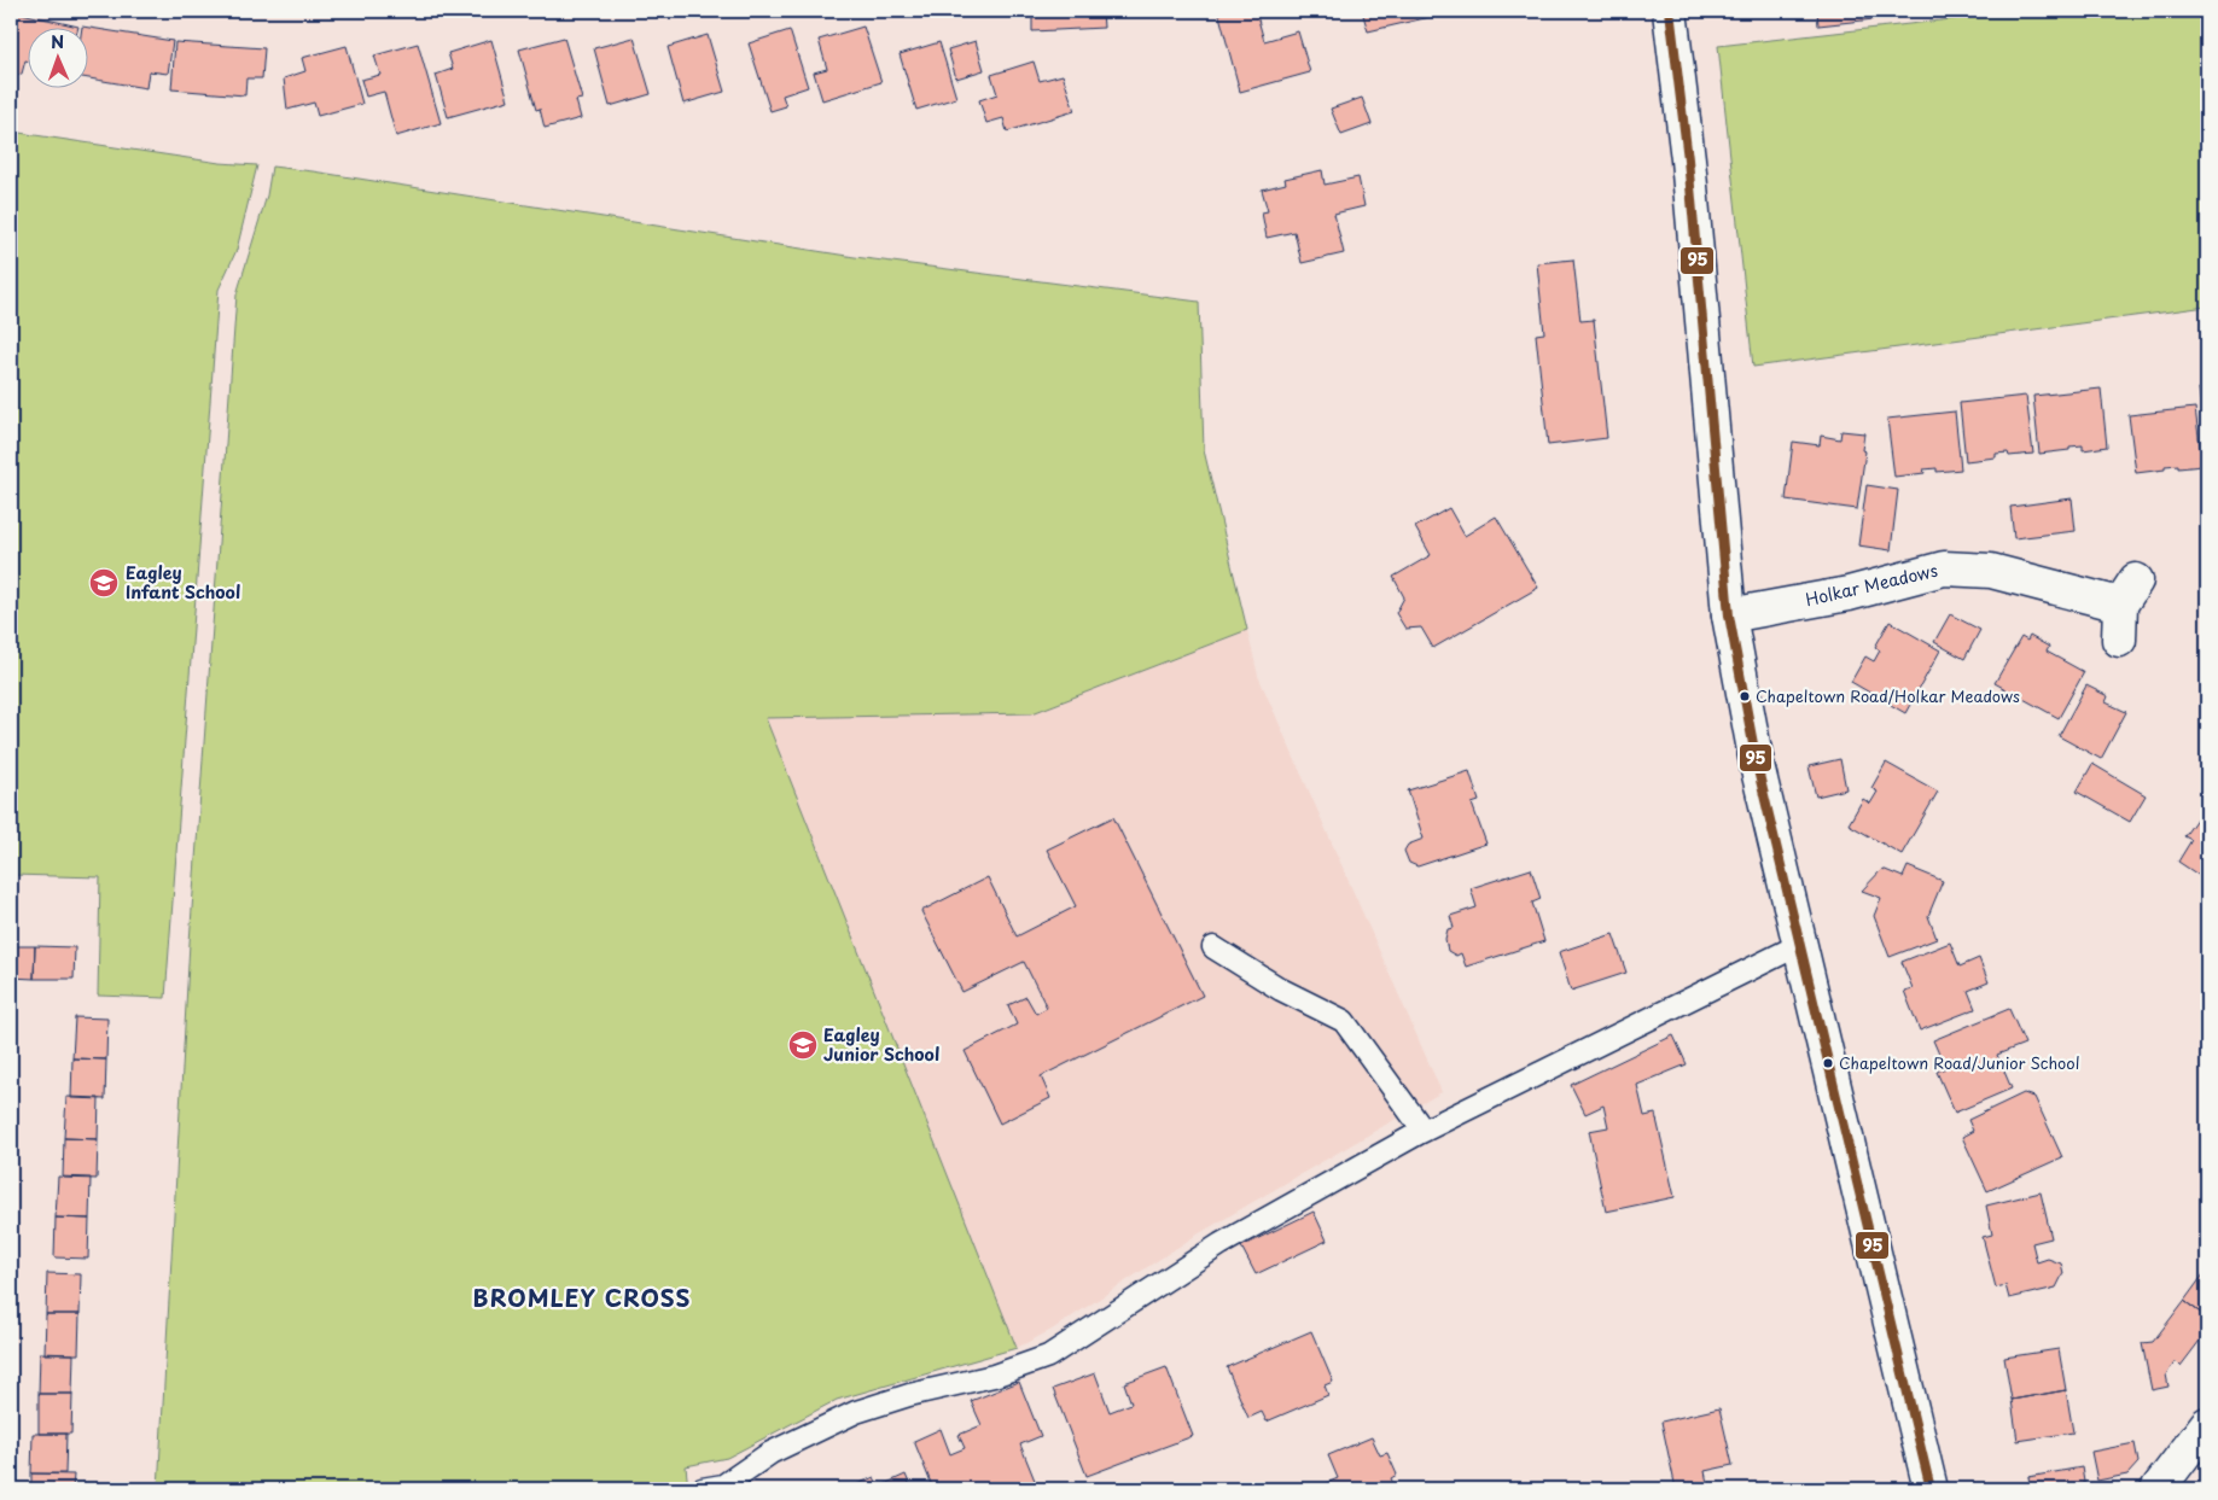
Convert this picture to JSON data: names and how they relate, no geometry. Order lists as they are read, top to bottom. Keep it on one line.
{"streets":{"main road":["Holkar Meadows"]},"districts":["BROMLEY CROSS"],"places":{"school or university":["Eagley Infant School","Eagley Junior School"],"other":["Chapeltown Road/Holkar Meadows","Chapeltown Road/Junior School"]},"lines":["transit line 95"],"north":"top"}
